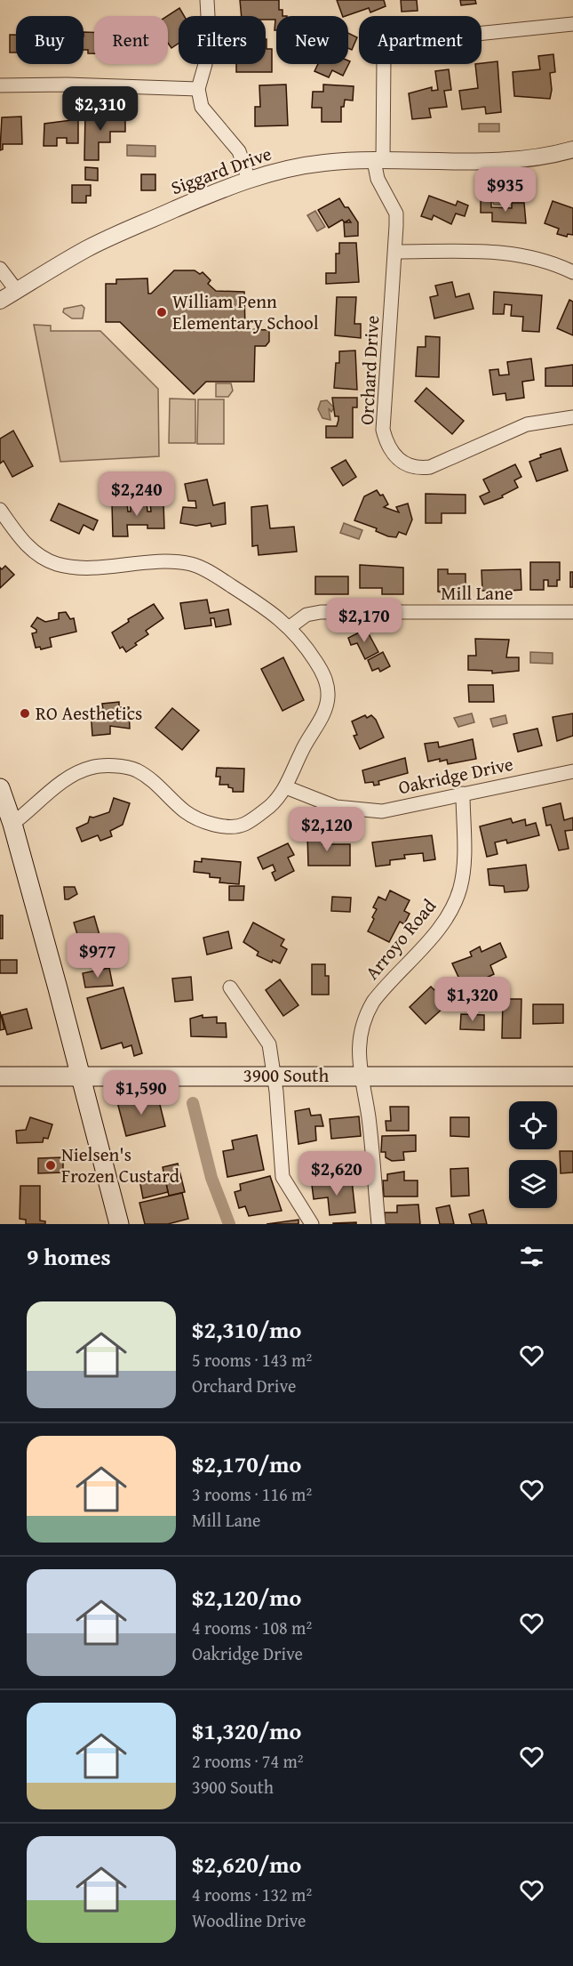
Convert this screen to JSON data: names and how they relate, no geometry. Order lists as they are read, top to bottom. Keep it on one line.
{"streets":{"main road":["3900 South"],"street":["Siggard Drive","Orchard Drive","Mill Lane","Oakridge Drive","Arroyo Road"]},"crossings":[["Siggard Drive","Orchard Drive"],["Oakridge Drive","Arroyo Road"],["Arroyo Road","3900 South"]],"places":["William Penn Elementary School","RO Aesthetics","Nielsen's Frozen Custard"],"page":{"chip":["Buy","Rent","Filters","New","Apartment"],"price":["$2,310","$935","$2,240","$2,170","$2,120","$977","$1,320","$1,590","$2,620"],"heading":"9 homes","list":[{"name":"$2,310/mo","note":"5 rooms · 143 m² · Orchard Drive"},{"name":"$2,170/mo","note":"3 rooms · 116 m² · Mill Lane"},{"name":"$2,120/mo","note":"4 rooms · 108 m² · Oakridge Drive"},{"name":"$1,320/mo","note":"2 rooms · 74 m² · 3900 South"},{"name":"$2,620/mo","note":"4 rooms · 132 m² · Woodline Drive"}]}}
